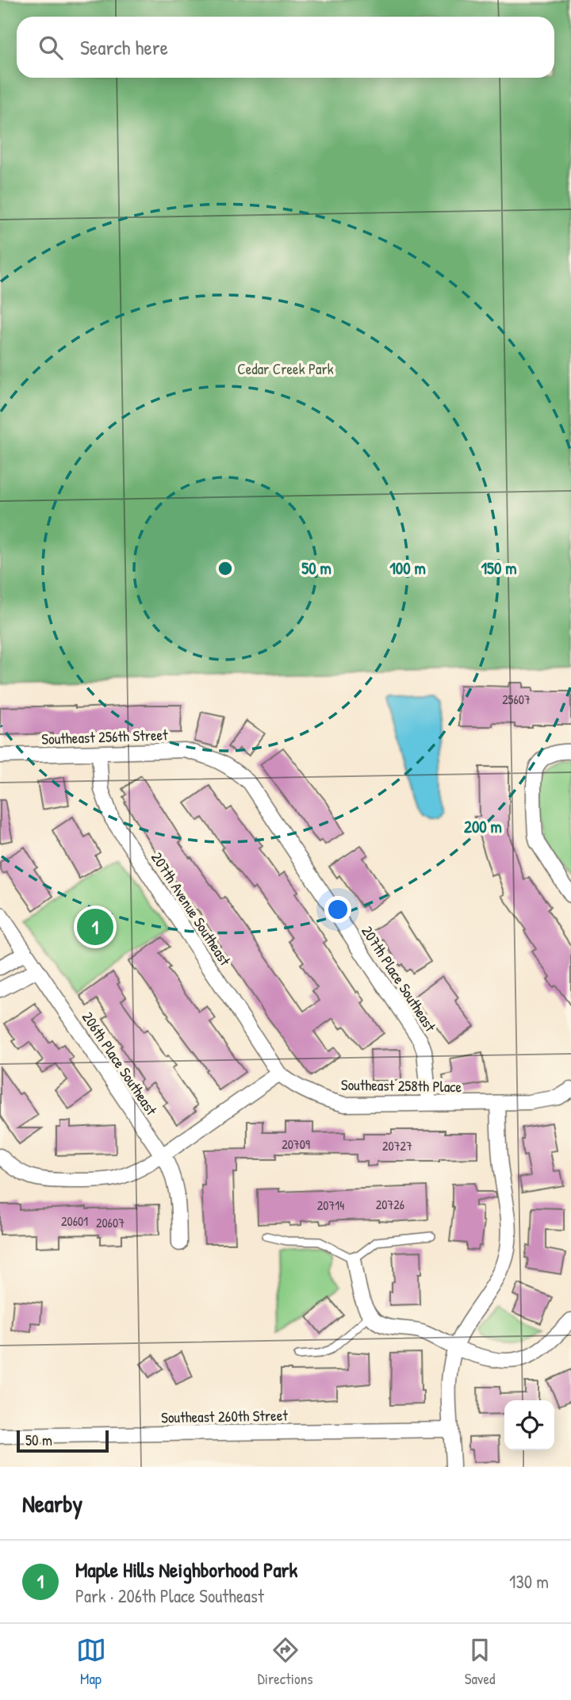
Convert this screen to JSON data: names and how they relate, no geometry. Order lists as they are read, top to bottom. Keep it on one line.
{"streets":{"street":["Southeast 256th Street","207th Avenue Southeast","207th Place Southeast","206th Place Southeast","Southeast 258th Place","Southeast 260th Street"]},"crossings":[["Southeast 256th Street","207th Avenue Southeast"],["Southeast 256th Street","207th Place Southeast"],["207th Avenue Southeast","Southeast 258th Place"],["207th Place Southeast","Southeast 258th Place"]],"parks":["Cedar Creek Park"],"house_numbers":["25607","20709","20727","20726","20714","20601","20607"],"scale_bar":"50 m","page":{"search":"Search here","pins":"1","scale":"50 m","heading":"Nearby","list":[{"mark":"1","name":"Maple Hills Neighborhood Park","note":"Park · 206th Place Southeast","value":"130 m"}],"nav":["Map","Directions","Saved"]},"rings":["50 m","100 m","150 m","200 m"]}
